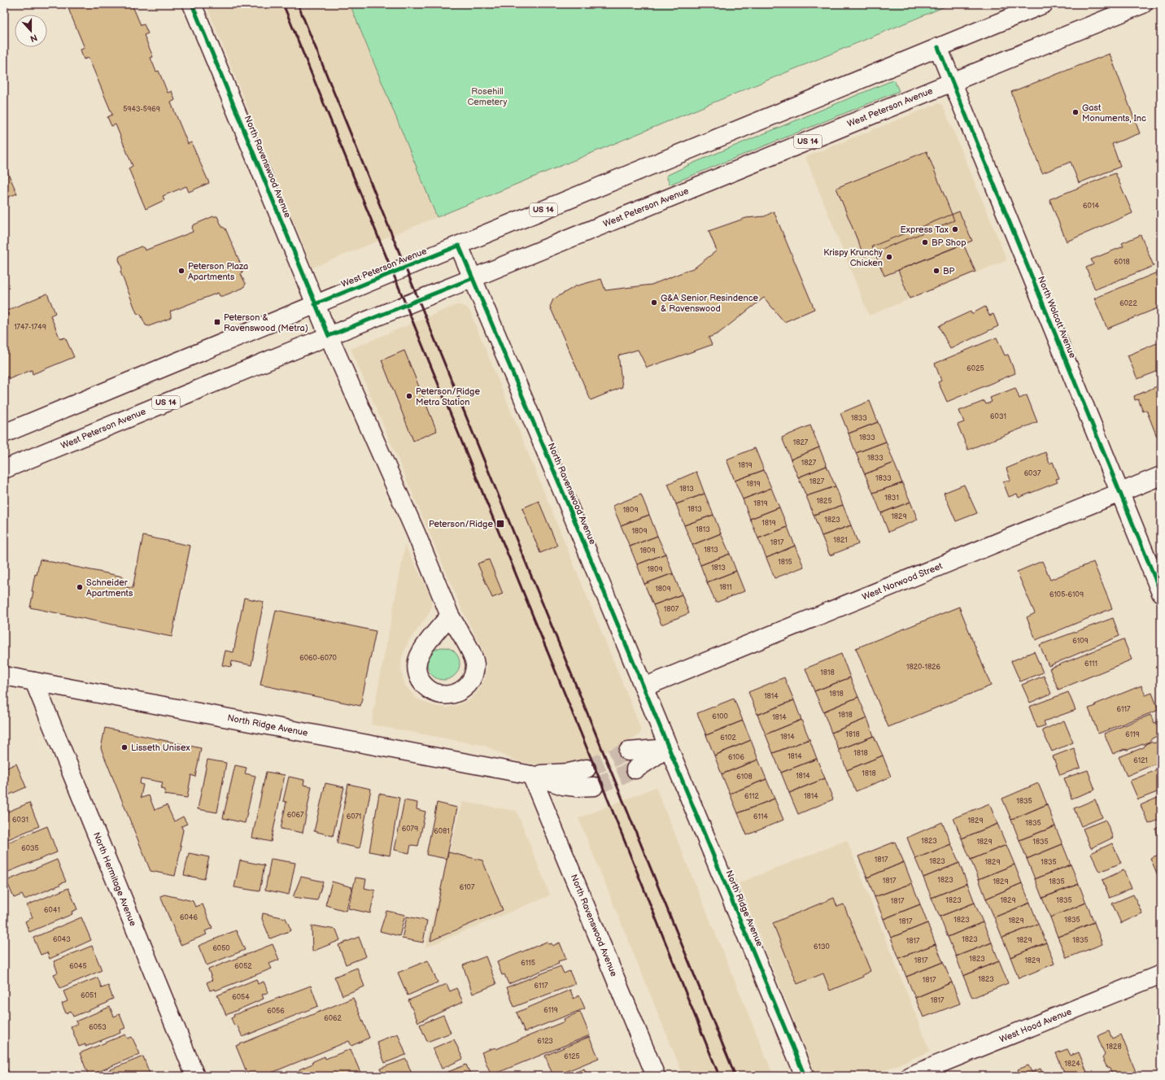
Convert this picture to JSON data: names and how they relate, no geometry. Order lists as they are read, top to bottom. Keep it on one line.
{"streets":{"main road":["West Peterson Avenue","US 14","North Ravenswood Avenue","North Wolcott Avenue","West Norwood Street","North Ridge Avenue","North Hermitage Avenue","West Hood Avenue"]},"crossings":[["West Peterson Avenue","North Ravenswood Avenue"],["West Peterson Avenue","North Wolcott Avenue"],["North Ravenswood Avenue","West Norwood Street"],["North Ravenswood Avenue","North Ridge Avenue"],["North Wolcott Avenue","West Norwood Street"],["North Ridge Avenue","North Hermitage Avenue"]],"parks":["Rosehill Cemetery"],"places":{"other":["Gast Monuments, Inc","Express Tax","BP Shop","Krispy Krunchy Chicken","Peterson Plaza Apartments","BP","G&A Senior Resindence & Ravenswood","Peterson/Ridge Metra Station","Schneider Apartments","Lisseth Unisex"],"transit":["Peterson & Ravenswood (Metra)","Peterson/Ridge"]},"house_numbers":["5943-5969","6014","6018","6022","1747-1749","6025","6031","1833","1833","1827","1833","1827","1819","6037","1833","1827","1819","1813","1831","1825","1819","1813","1809","1829","1823","1819","1813","1809","1821","1817","1813","1809","1815","1813","1809","1811","1809","6105-6109","1807","6109","6060-6070","6111","1820-1826","1818","1818","1814","6117","1818","6100","1814","1818","6119","1814","6102","1818","1814","6106","6121","1818","1814","6108","6112","1814","1835","6067","6071","6114","6031","1829","1835","6079","6081","1823","1829","1835","6035","1817","1823","1829","1835","1823","1817","1829","1835","6107","1823","1829","1835","1817","6041","6046","1823","1835","1829","1817","6043","1823","1829","1835","1817","6130","6050","1823","1817","1829","6115","6045","6052","1823","1817","6117","6051","6054","1817","6119","6056","6062","6053","6123","1828","6125","1824"],"north":"bottom"}
